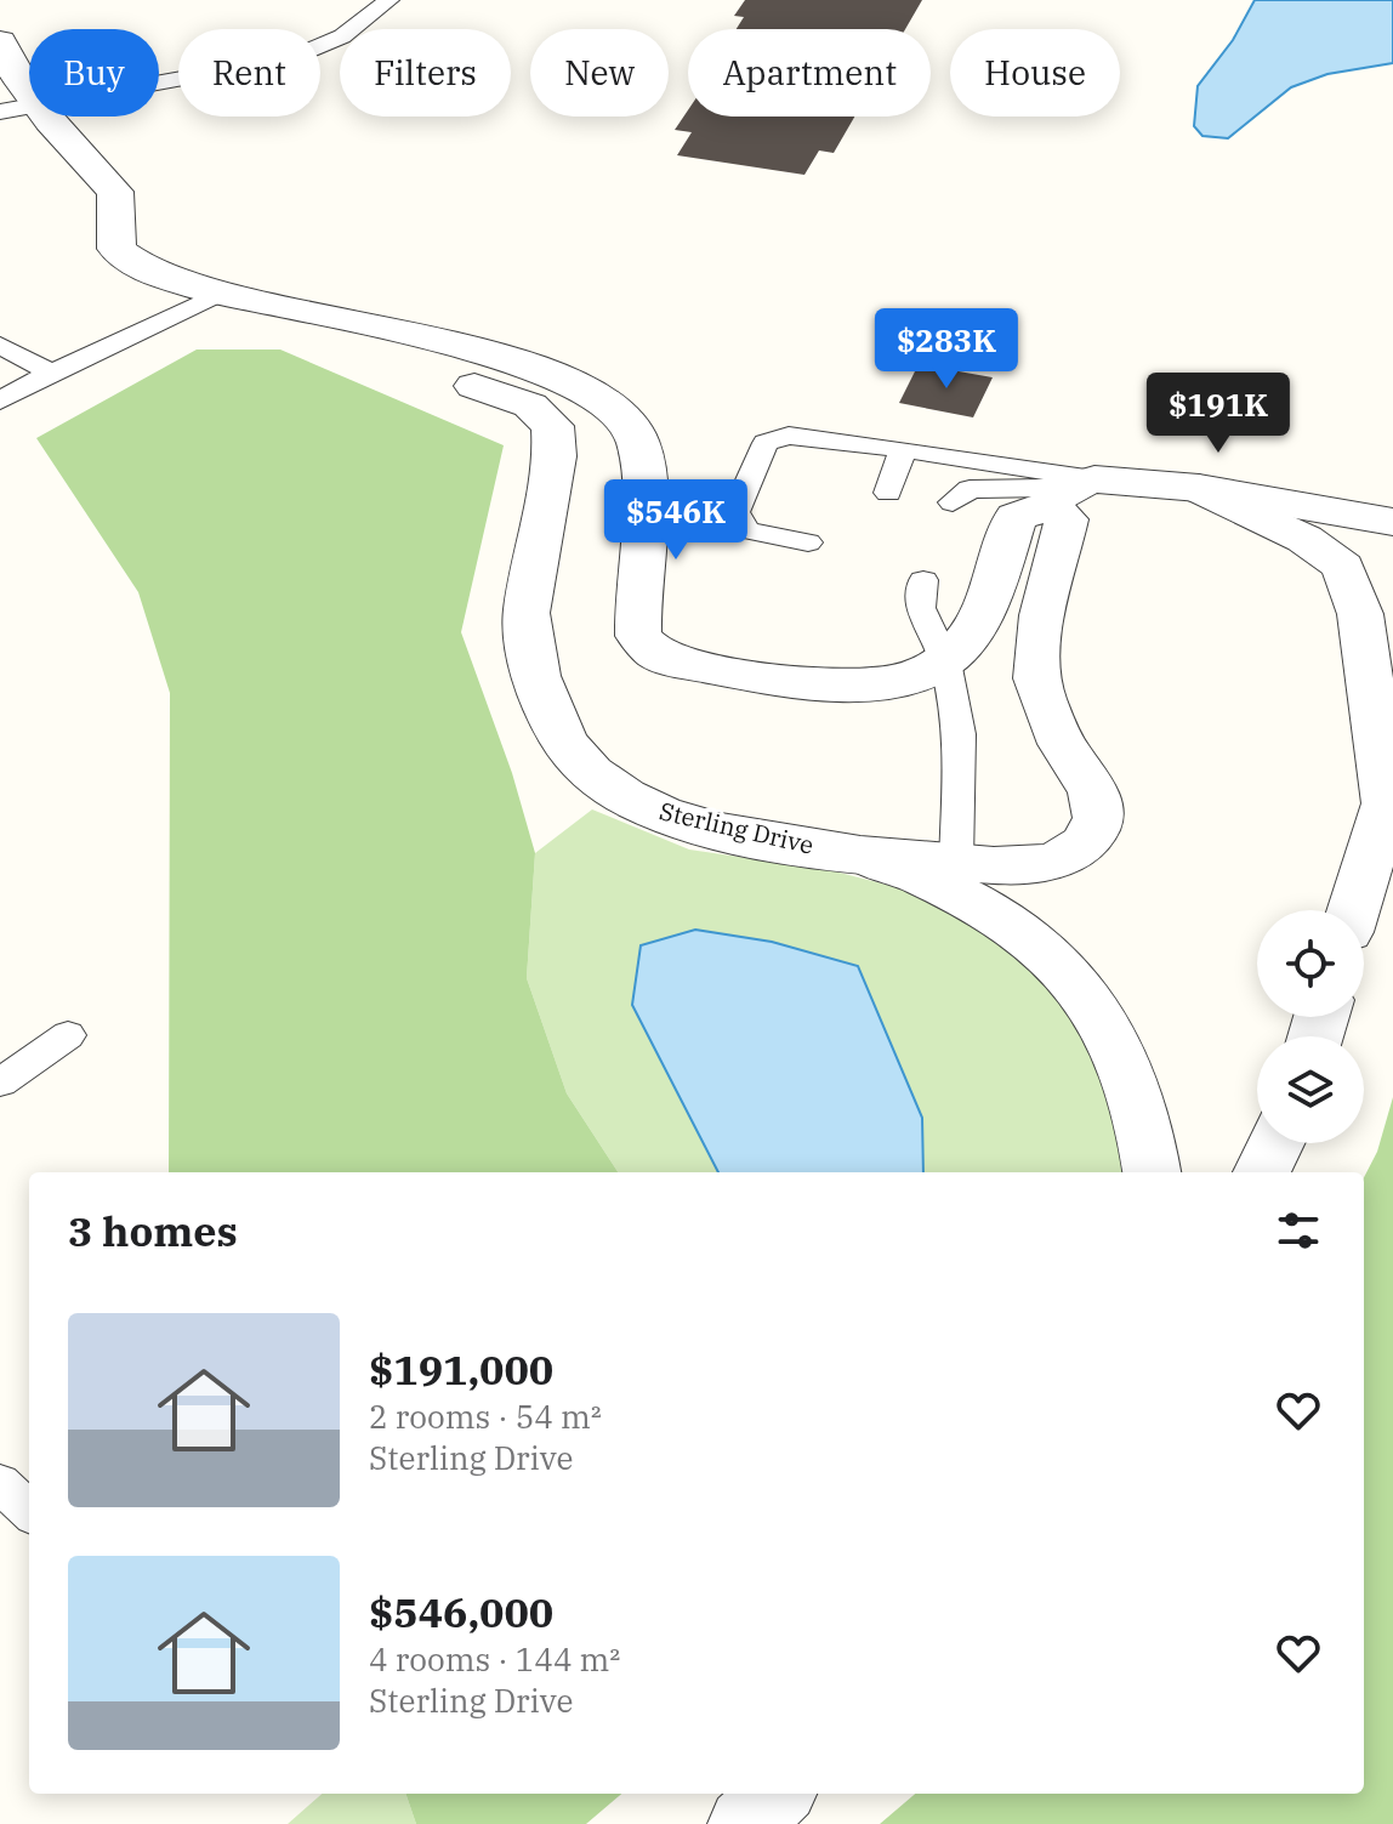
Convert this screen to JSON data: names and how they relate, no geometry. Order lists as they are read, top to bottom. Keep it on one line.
{"streets":{"street":["Sterling Drive"]},"page":{"chip":["Buy","Rent","Filters","New","Apartment","House"],"price":["$283K","$191K","$546K"],"heading":"3 homes","list":[{"name":"$191,000","note":"2 rooms · 54 m² · Sterling Drive"},{"name":"$546,000","note":"4 rooms · 144 m² · Sterling Drive"}]}}
